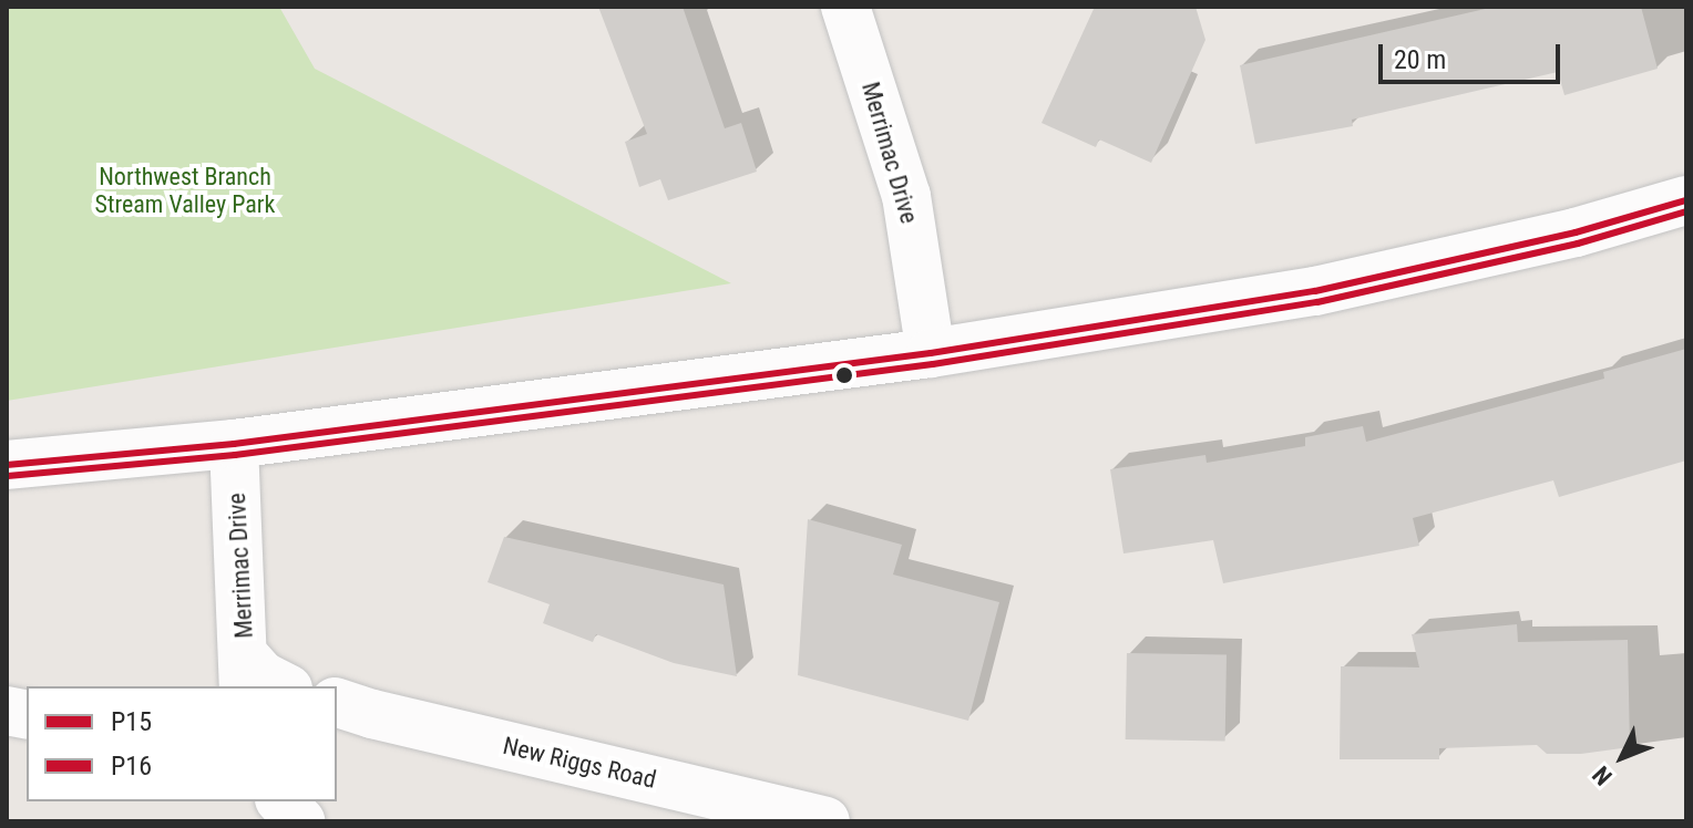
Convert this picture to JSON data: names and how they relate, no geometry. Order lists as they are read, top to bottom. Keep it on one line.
{"streets":{"main road":["Merrimac Drive","New Riggs Road"]},"parks":["Northwest Branch Stream Valley Park"],"lines":["transit line P15","transit line P16"],"legend":["P15","P16"],"scale_bar":"20 m","north":"bottom left"}
